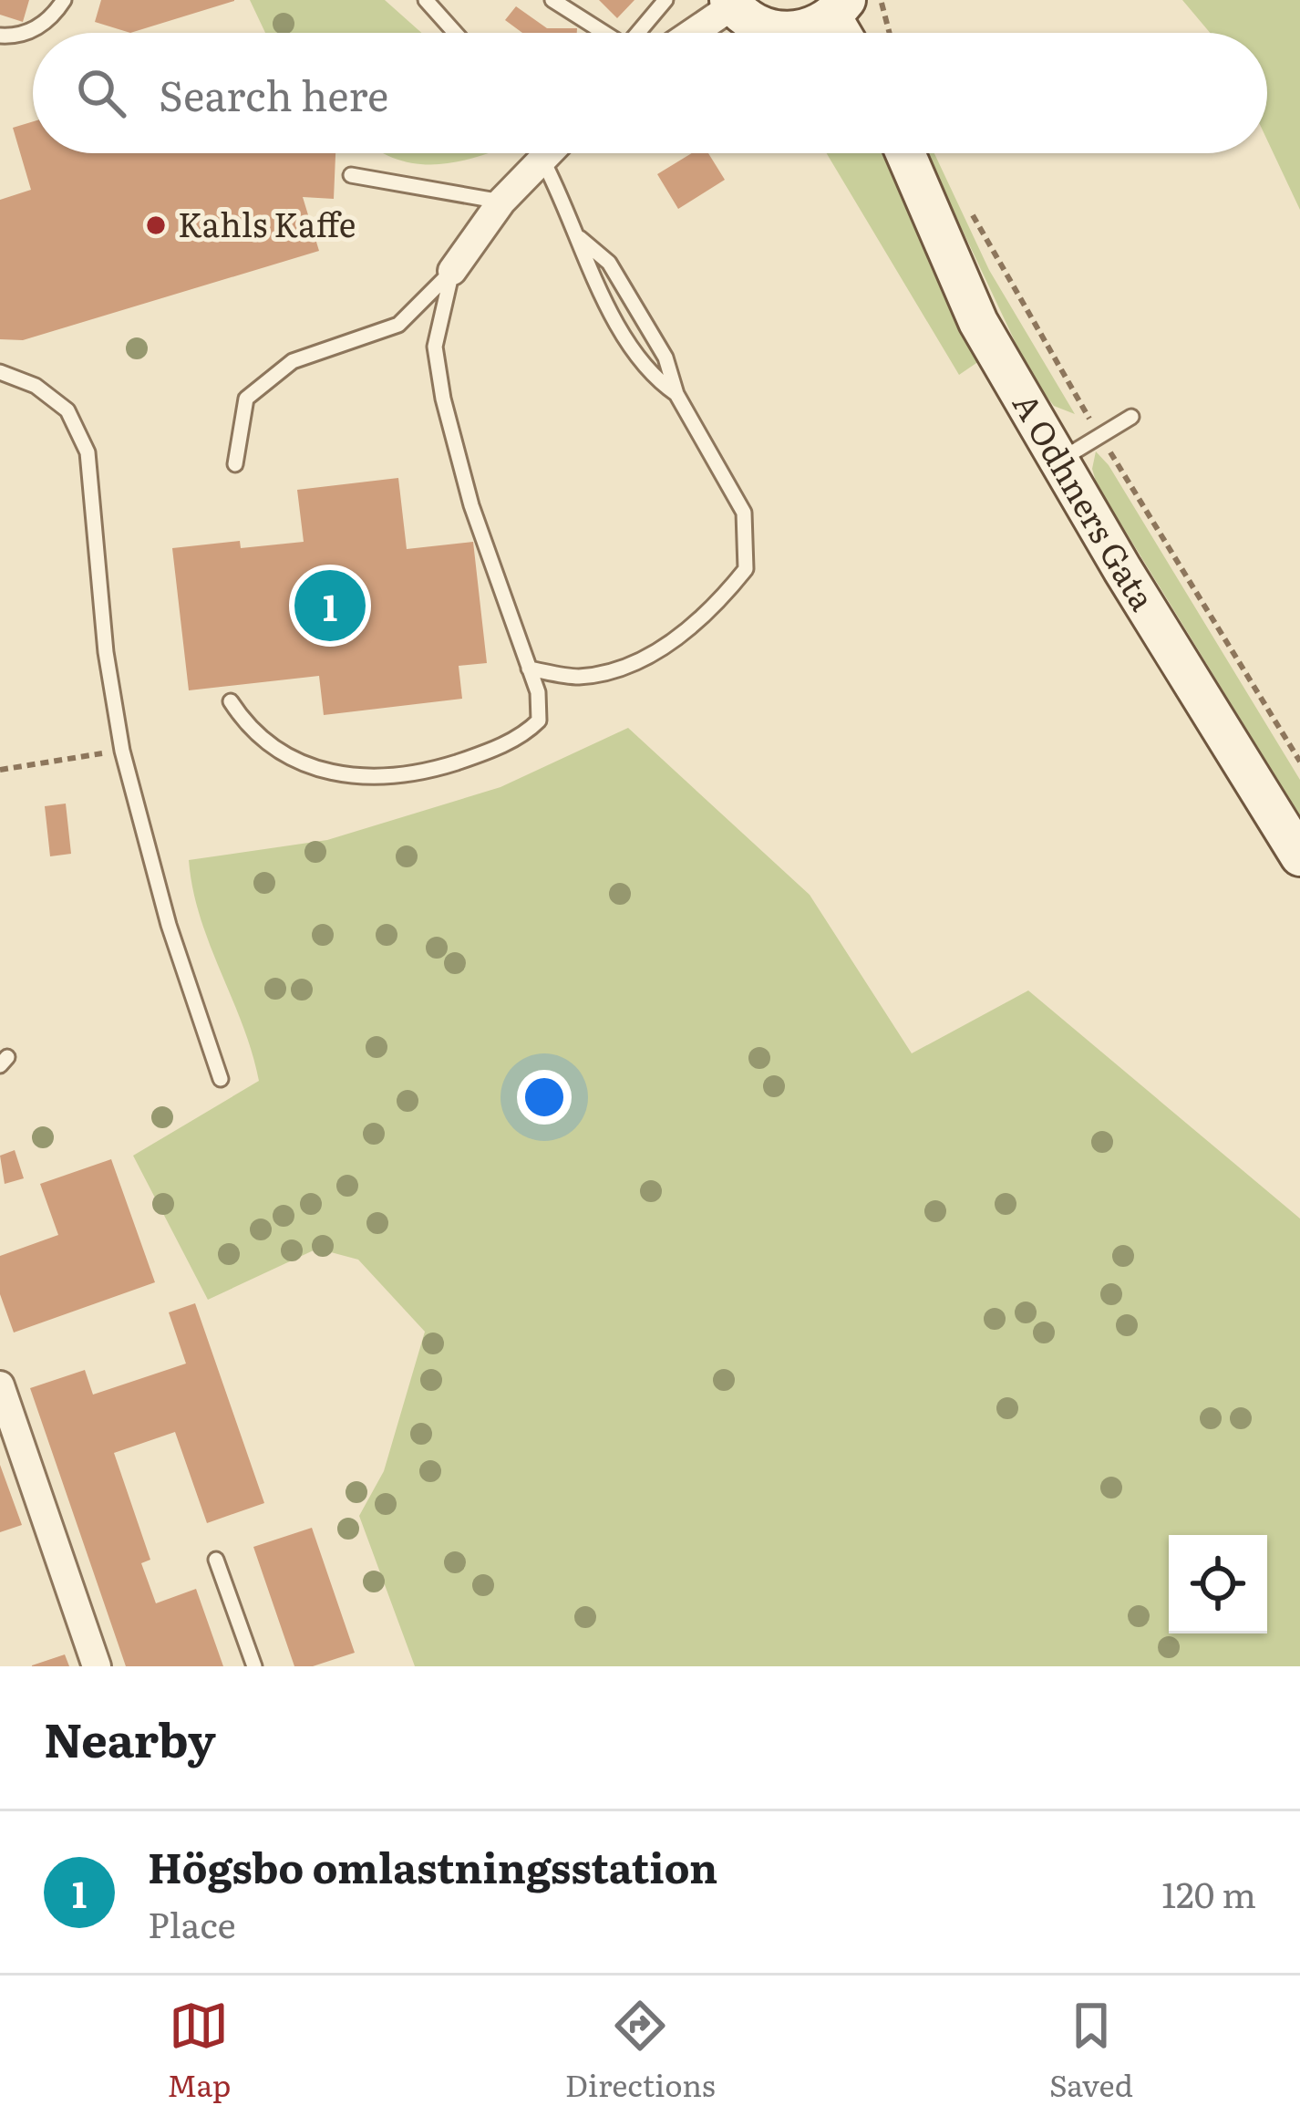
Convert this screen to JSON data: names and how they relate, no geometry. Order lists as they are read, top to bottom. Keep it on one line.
{"streets":{"street":["A Odhners Gata"]},"places":["Kahls Kaffe"],"page":{"search":"Search here","pins":"1","heading":"Nearby","list":[{"mark":"1","name":"Högsbo omlastningsstation","note":"Place","value":"120 m"}],"nav":["Map","Directions","Saved"]}}
